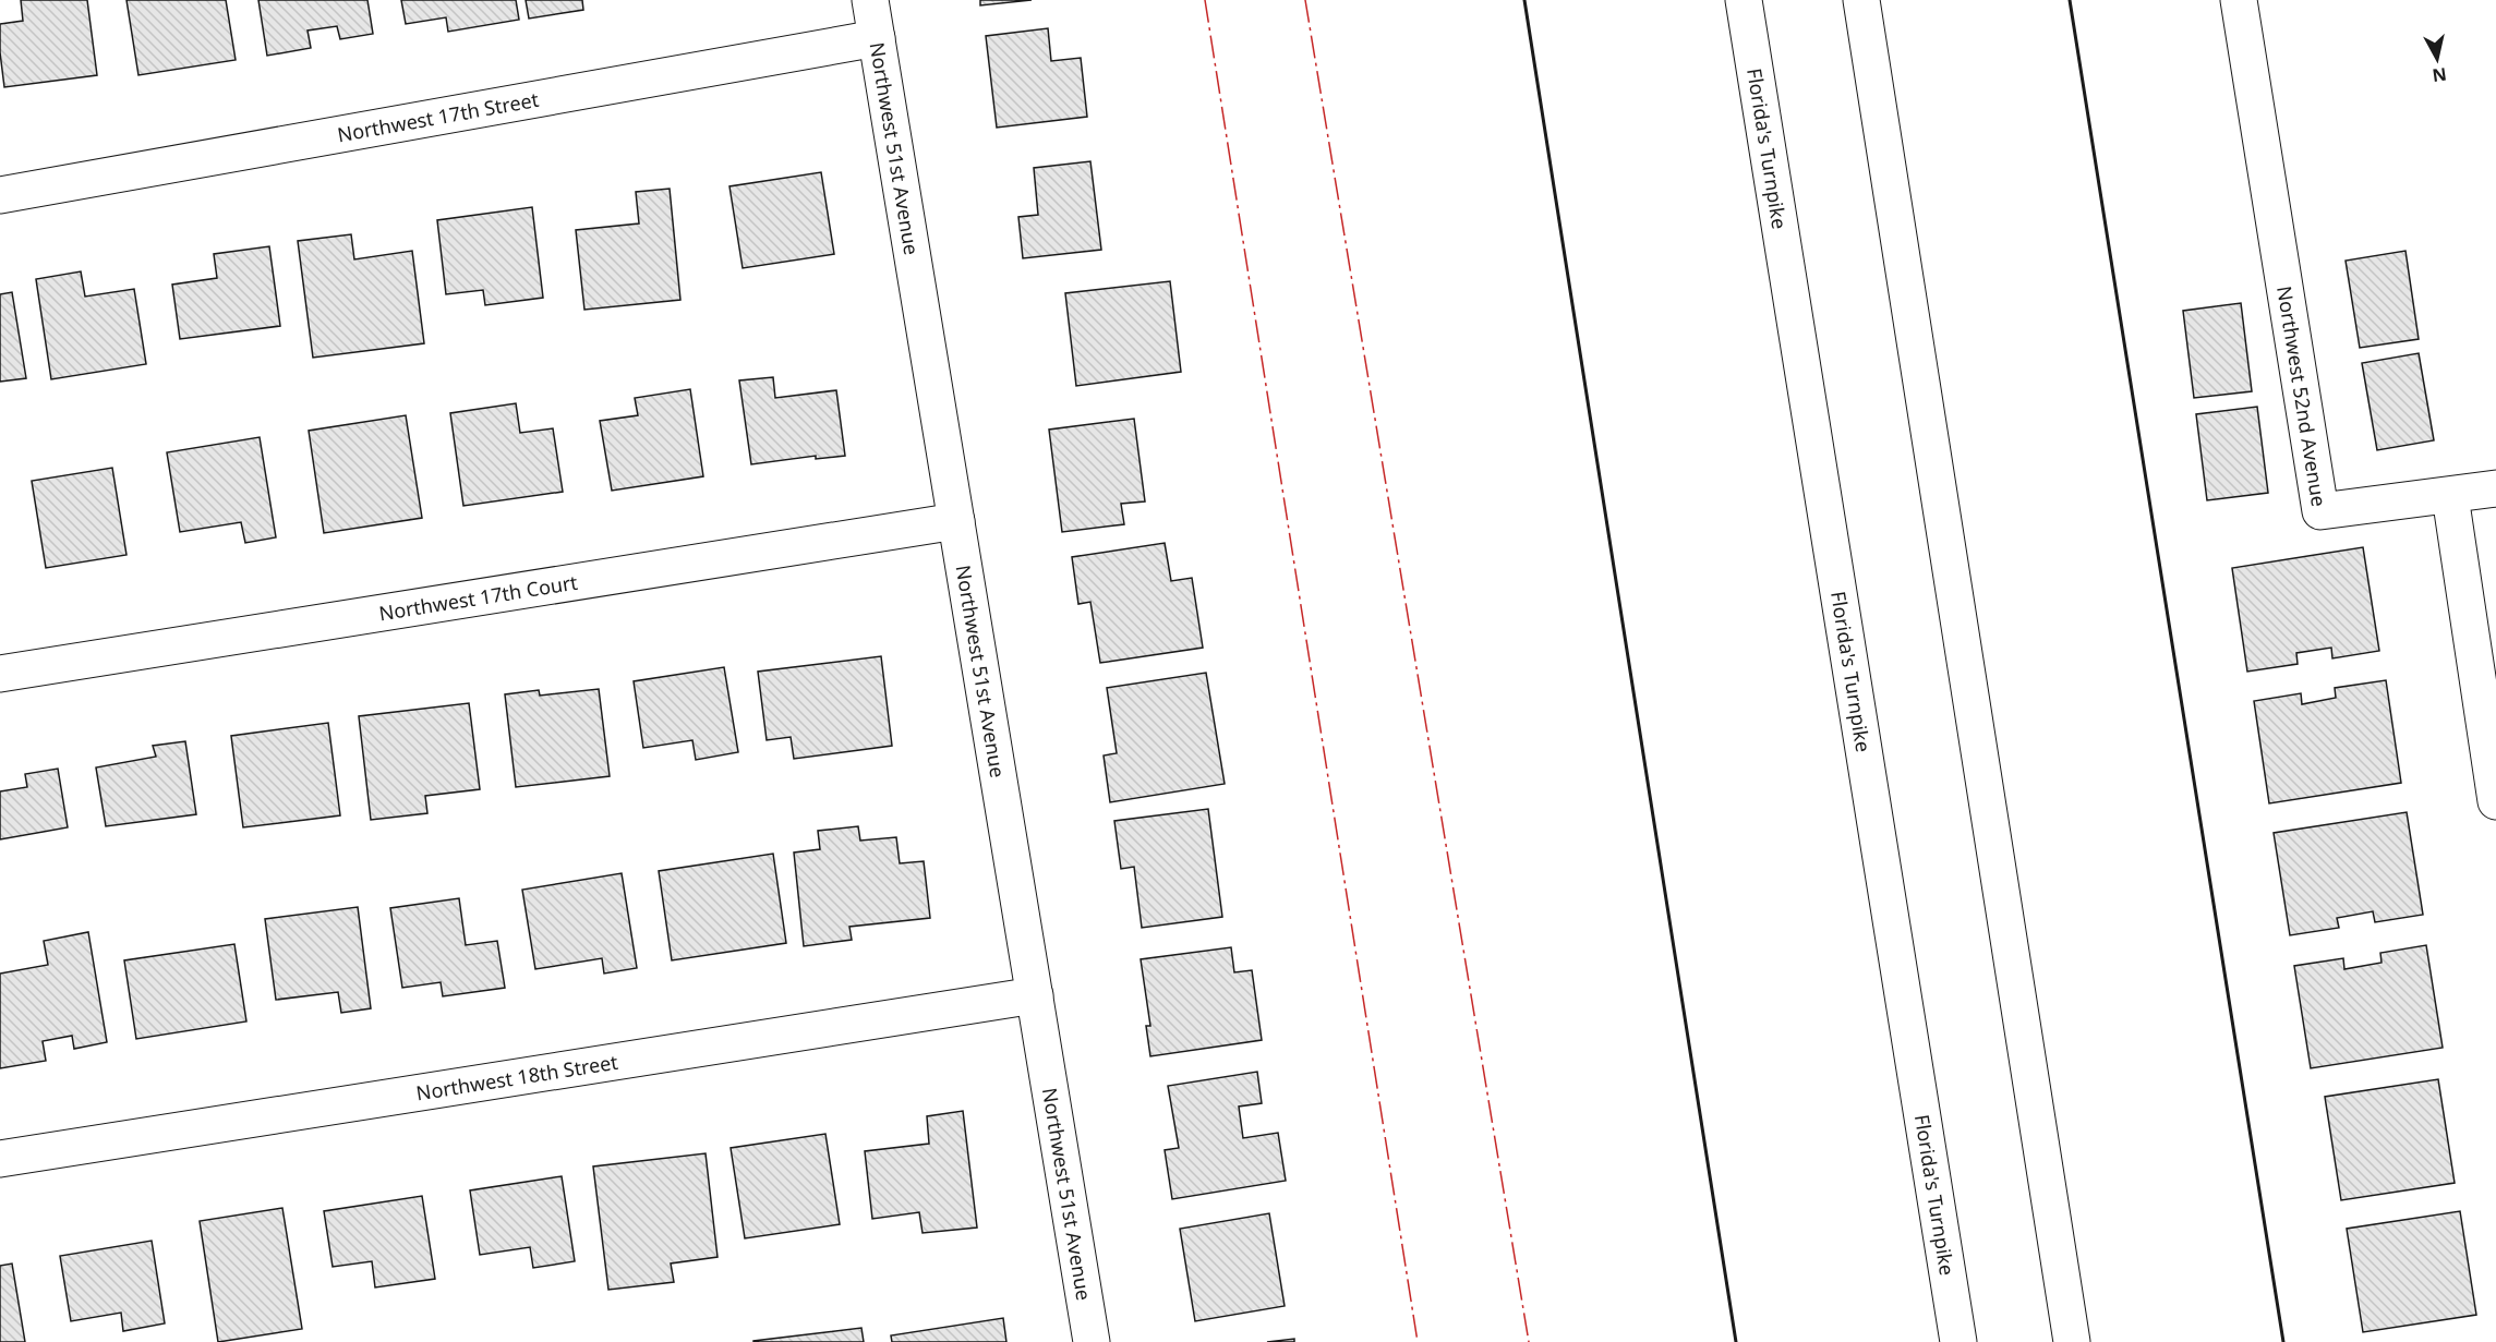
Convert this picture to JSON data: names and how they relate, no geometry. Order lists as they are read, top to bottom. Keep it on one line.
{"streets":{"main road":["Northwest 17th Street","Northwest 51st Avenue","Florida's Turnpike","Northwest 52nd Avenue","Northwest 17th Court","Northwest 18th Street"]},"crossings":[["Northwest 17th Street","Northwest 51st Avenue"],["Northwest 51st Avenue","Northwest 17th Court"],["Northwest 51st Avenue","Northwest 18th Street"]],"north":"bottom"}
